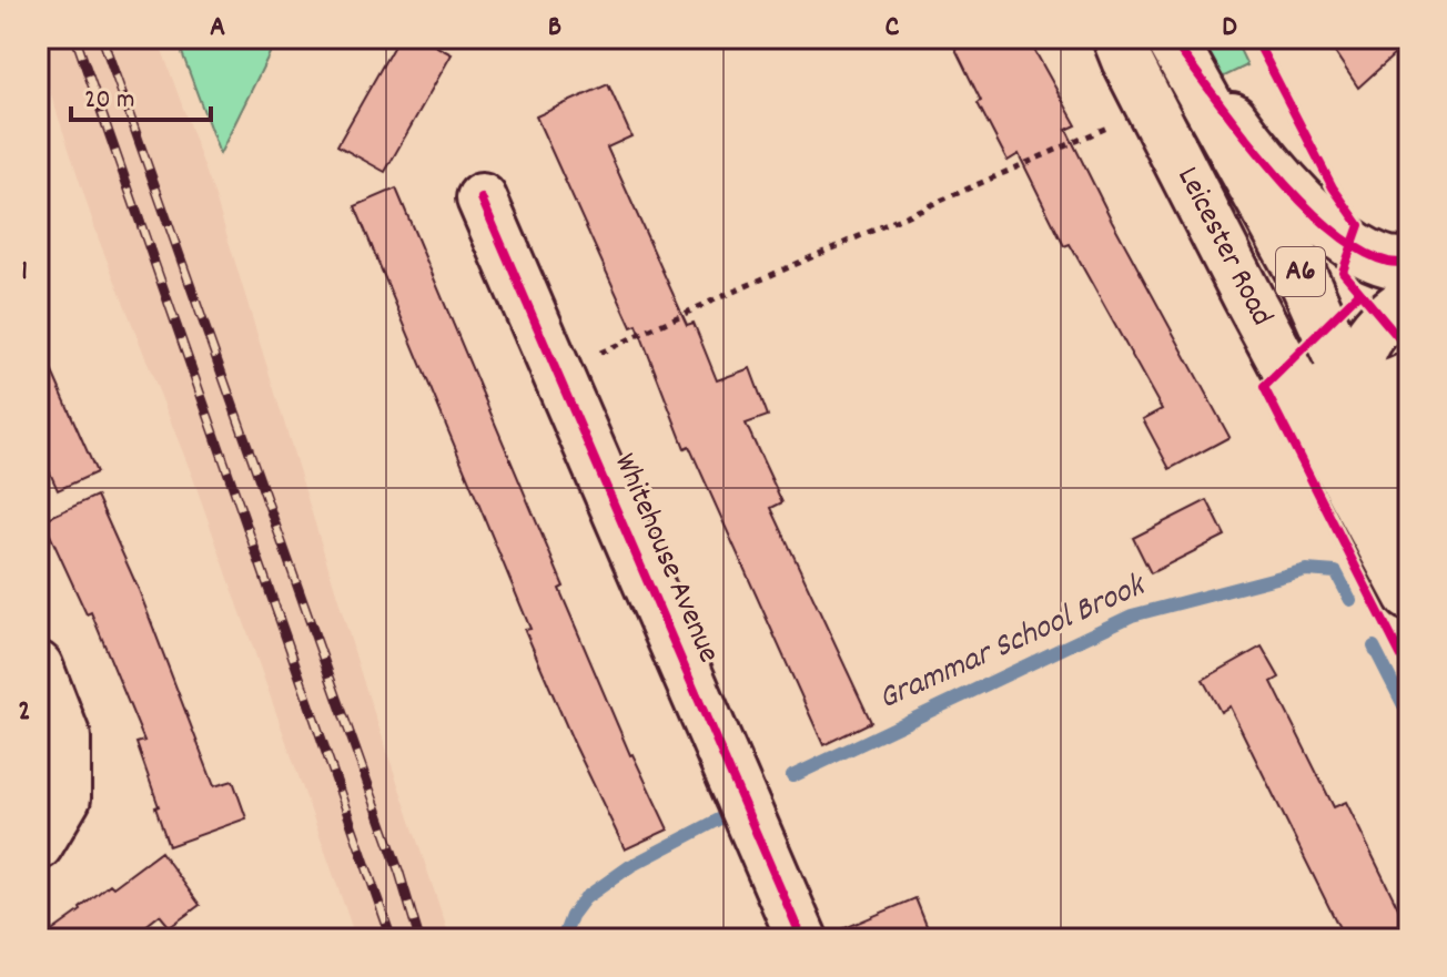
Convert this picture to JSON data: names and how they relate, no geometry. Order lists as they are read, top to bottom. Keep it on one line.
{"streets":{"main road":["Leicester Road","A6","Whitehouse Avenue"]},"water":["Grammar School Brook"],"scale_bar":"20 m","grid":{"columns":["A","B","C","D"],"rows":["1","2"]}}
